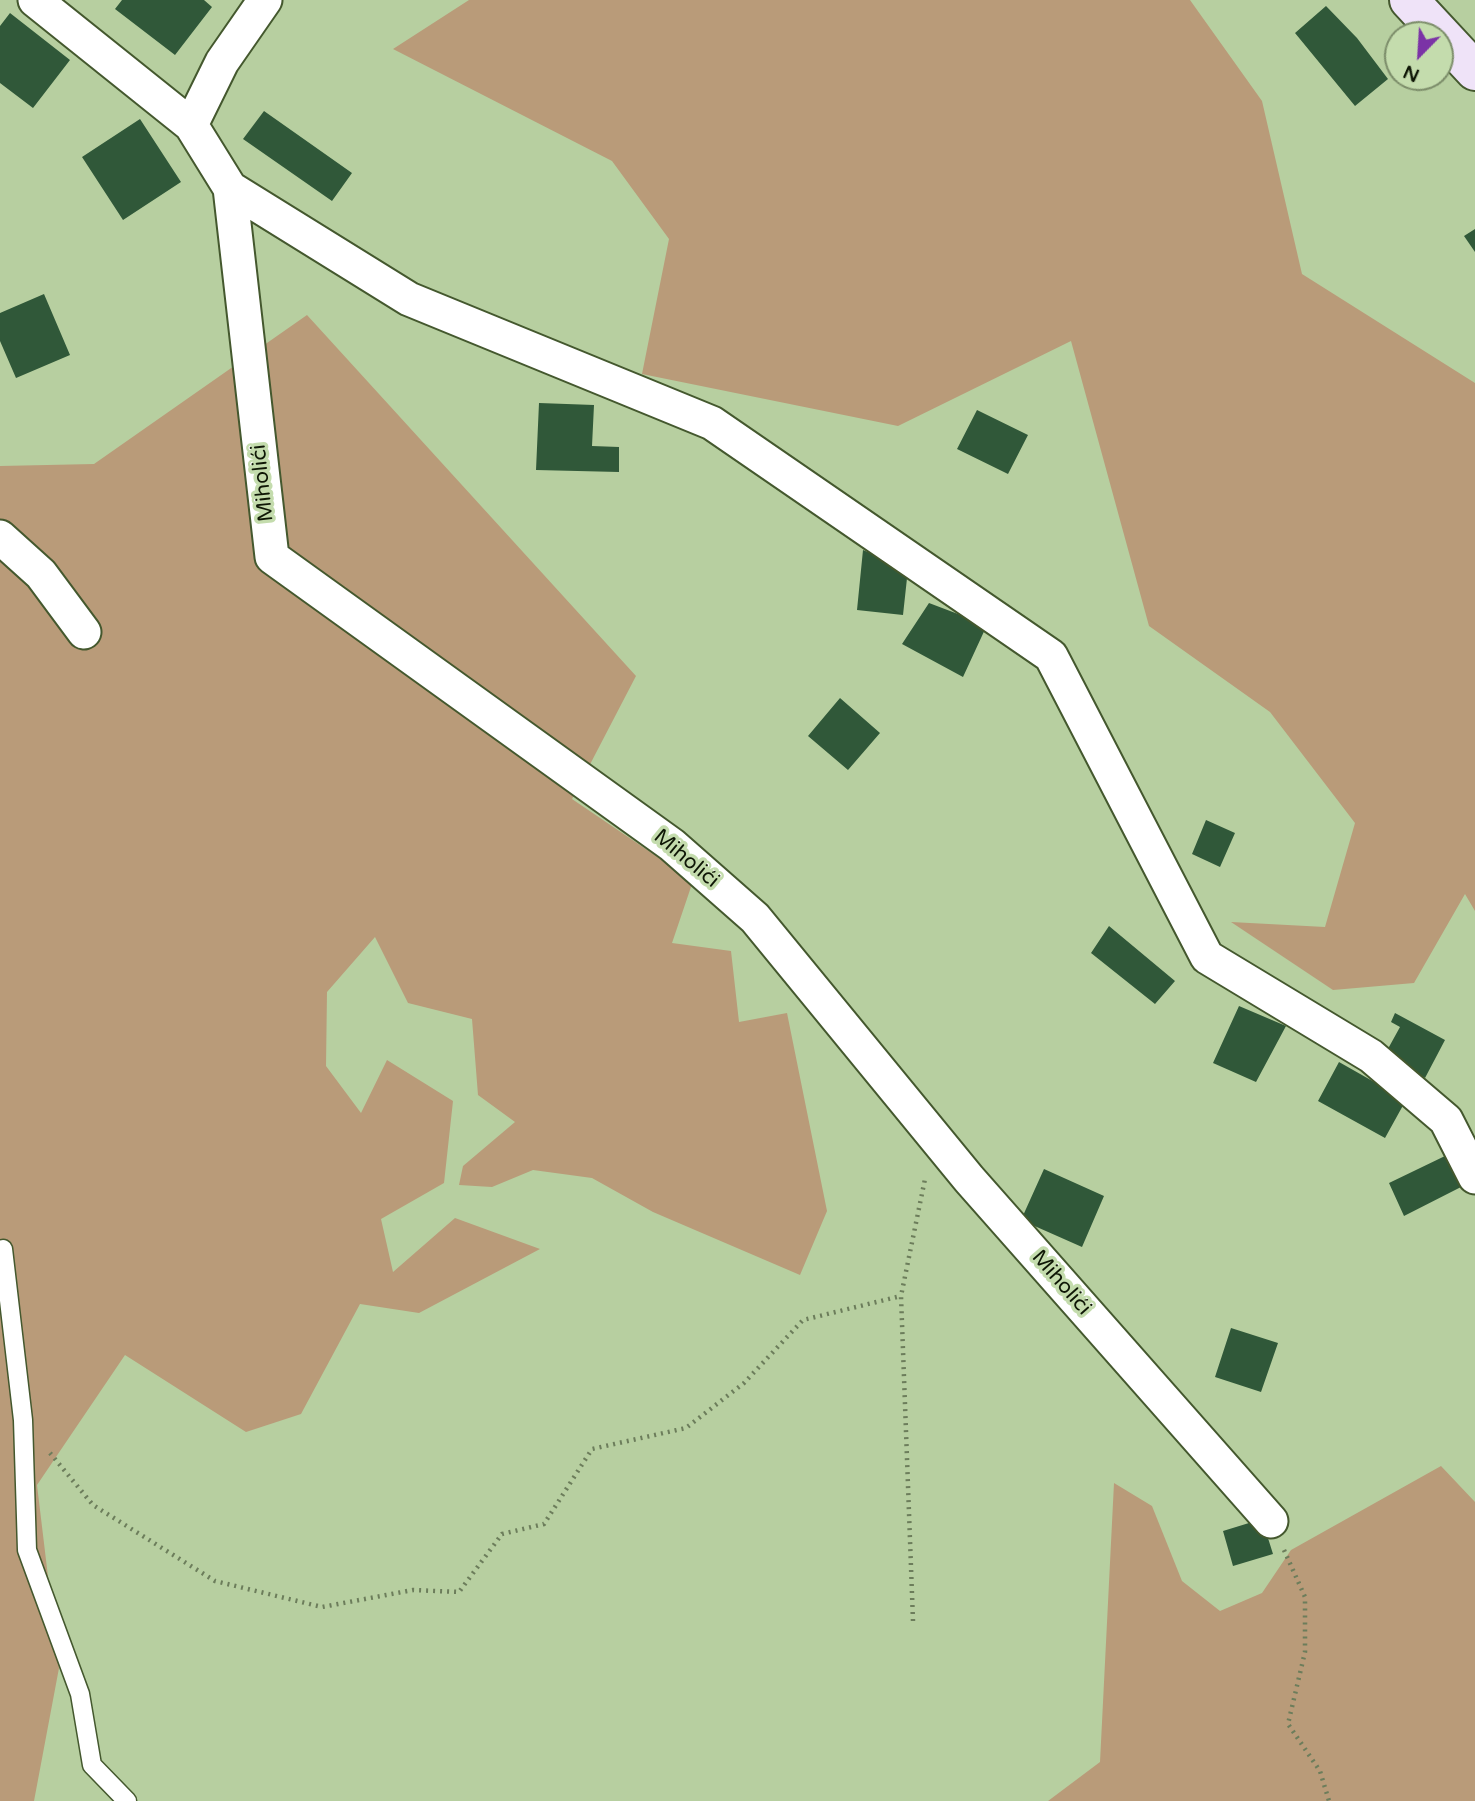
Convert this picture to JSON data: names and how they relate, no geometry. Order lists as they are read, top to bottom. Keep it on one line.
{"streets":{"street":["Miholići"]},"north":"bottom left"}
